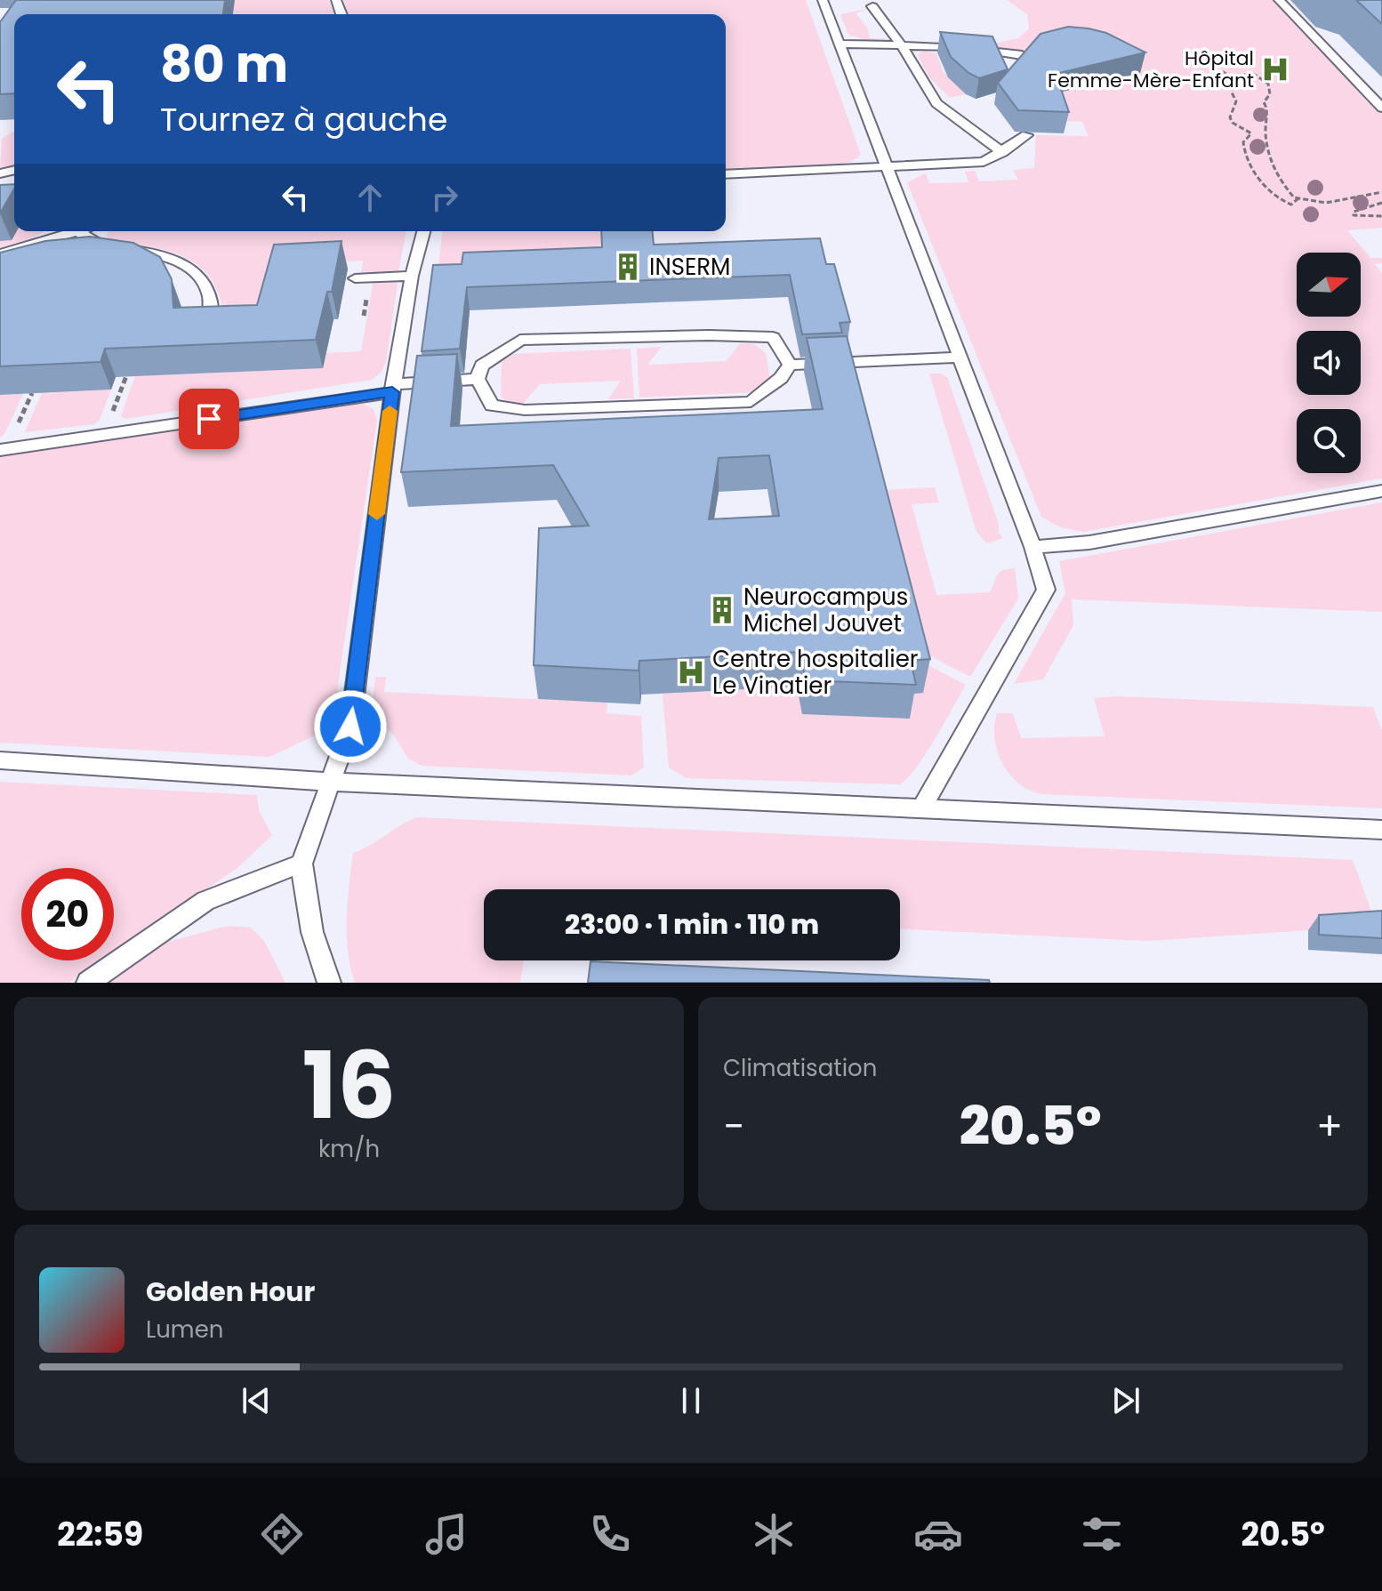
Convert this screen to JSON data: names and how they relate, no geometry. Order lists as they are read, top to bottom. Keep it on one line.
{"places":{"hospital":["Hôpital Femme-Mère-Enfant","Centre hospitalier Le Vinatier"],"building":["INSERM","Neurocampus Michel Jouvet"]},"north":"right","page":{"turn":["80 m","Tournez à gauche"],"limit":"20","trip":"23:00 · 1 min · 110 m","tile":[["16","km/h"],"Climatisation"],"heat":["−","20.5°","+"],"song":["Golden Hour","Lumen"],"tabs":["22:59","20.5°"]}}
